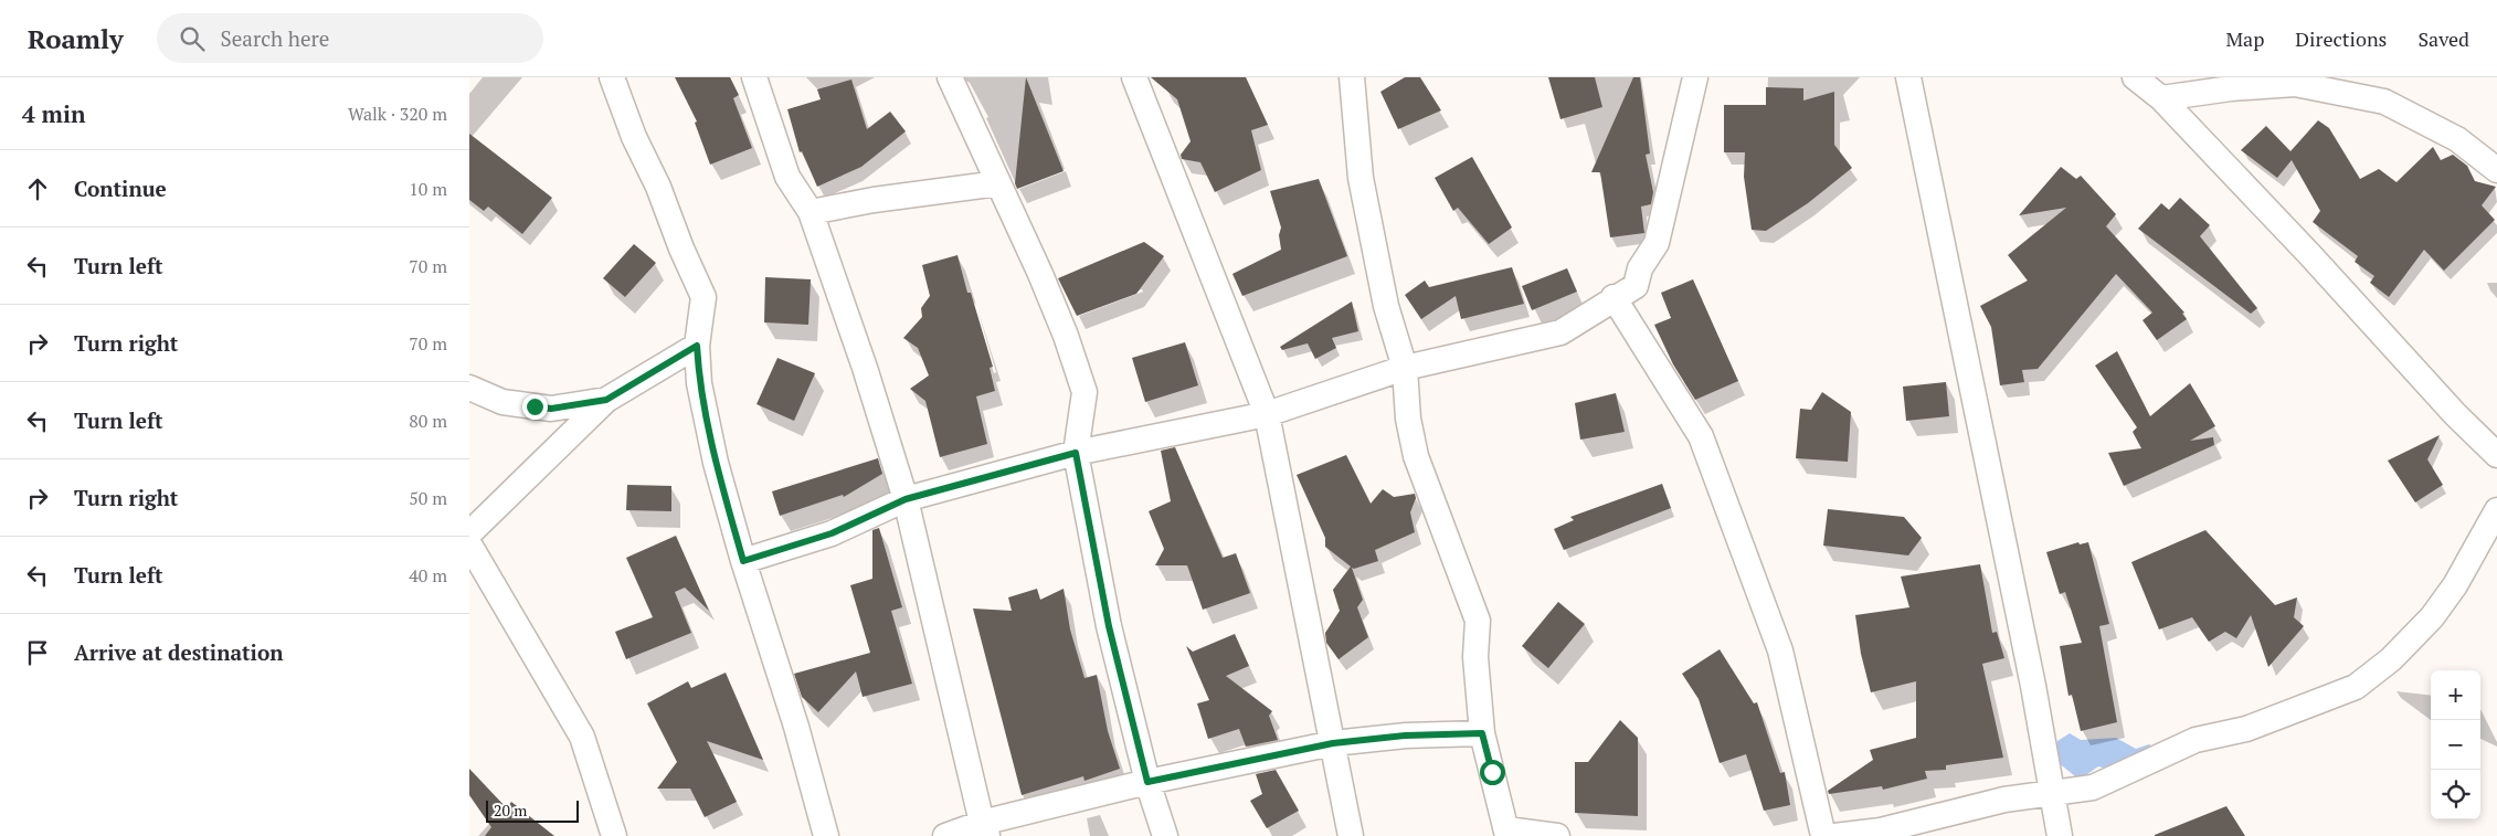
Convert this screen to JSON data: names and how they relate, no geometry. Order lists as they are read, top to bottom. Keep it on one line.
{"scale_bar":"20 m","page":{"header":"Roamly","search":"Search here","nav":["Map","Directions","Saved"],"heading":["4 min","Walk · 320 m"],"list":[["Continue","10 m"],["Turn left","70 m"],["Turn right","70 m"],["Turn left","80 m"],["Turn right","50 m"],["Turn left","40 m"],"Arrive at destination"],"map_buttons":["+","−"],"scale":"20 m"}}
